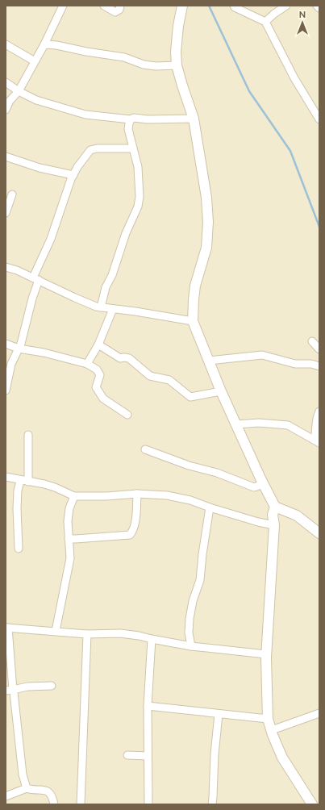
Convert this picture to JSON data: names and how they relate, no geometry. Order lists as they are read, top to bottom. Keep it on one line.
{"north":"top"}
